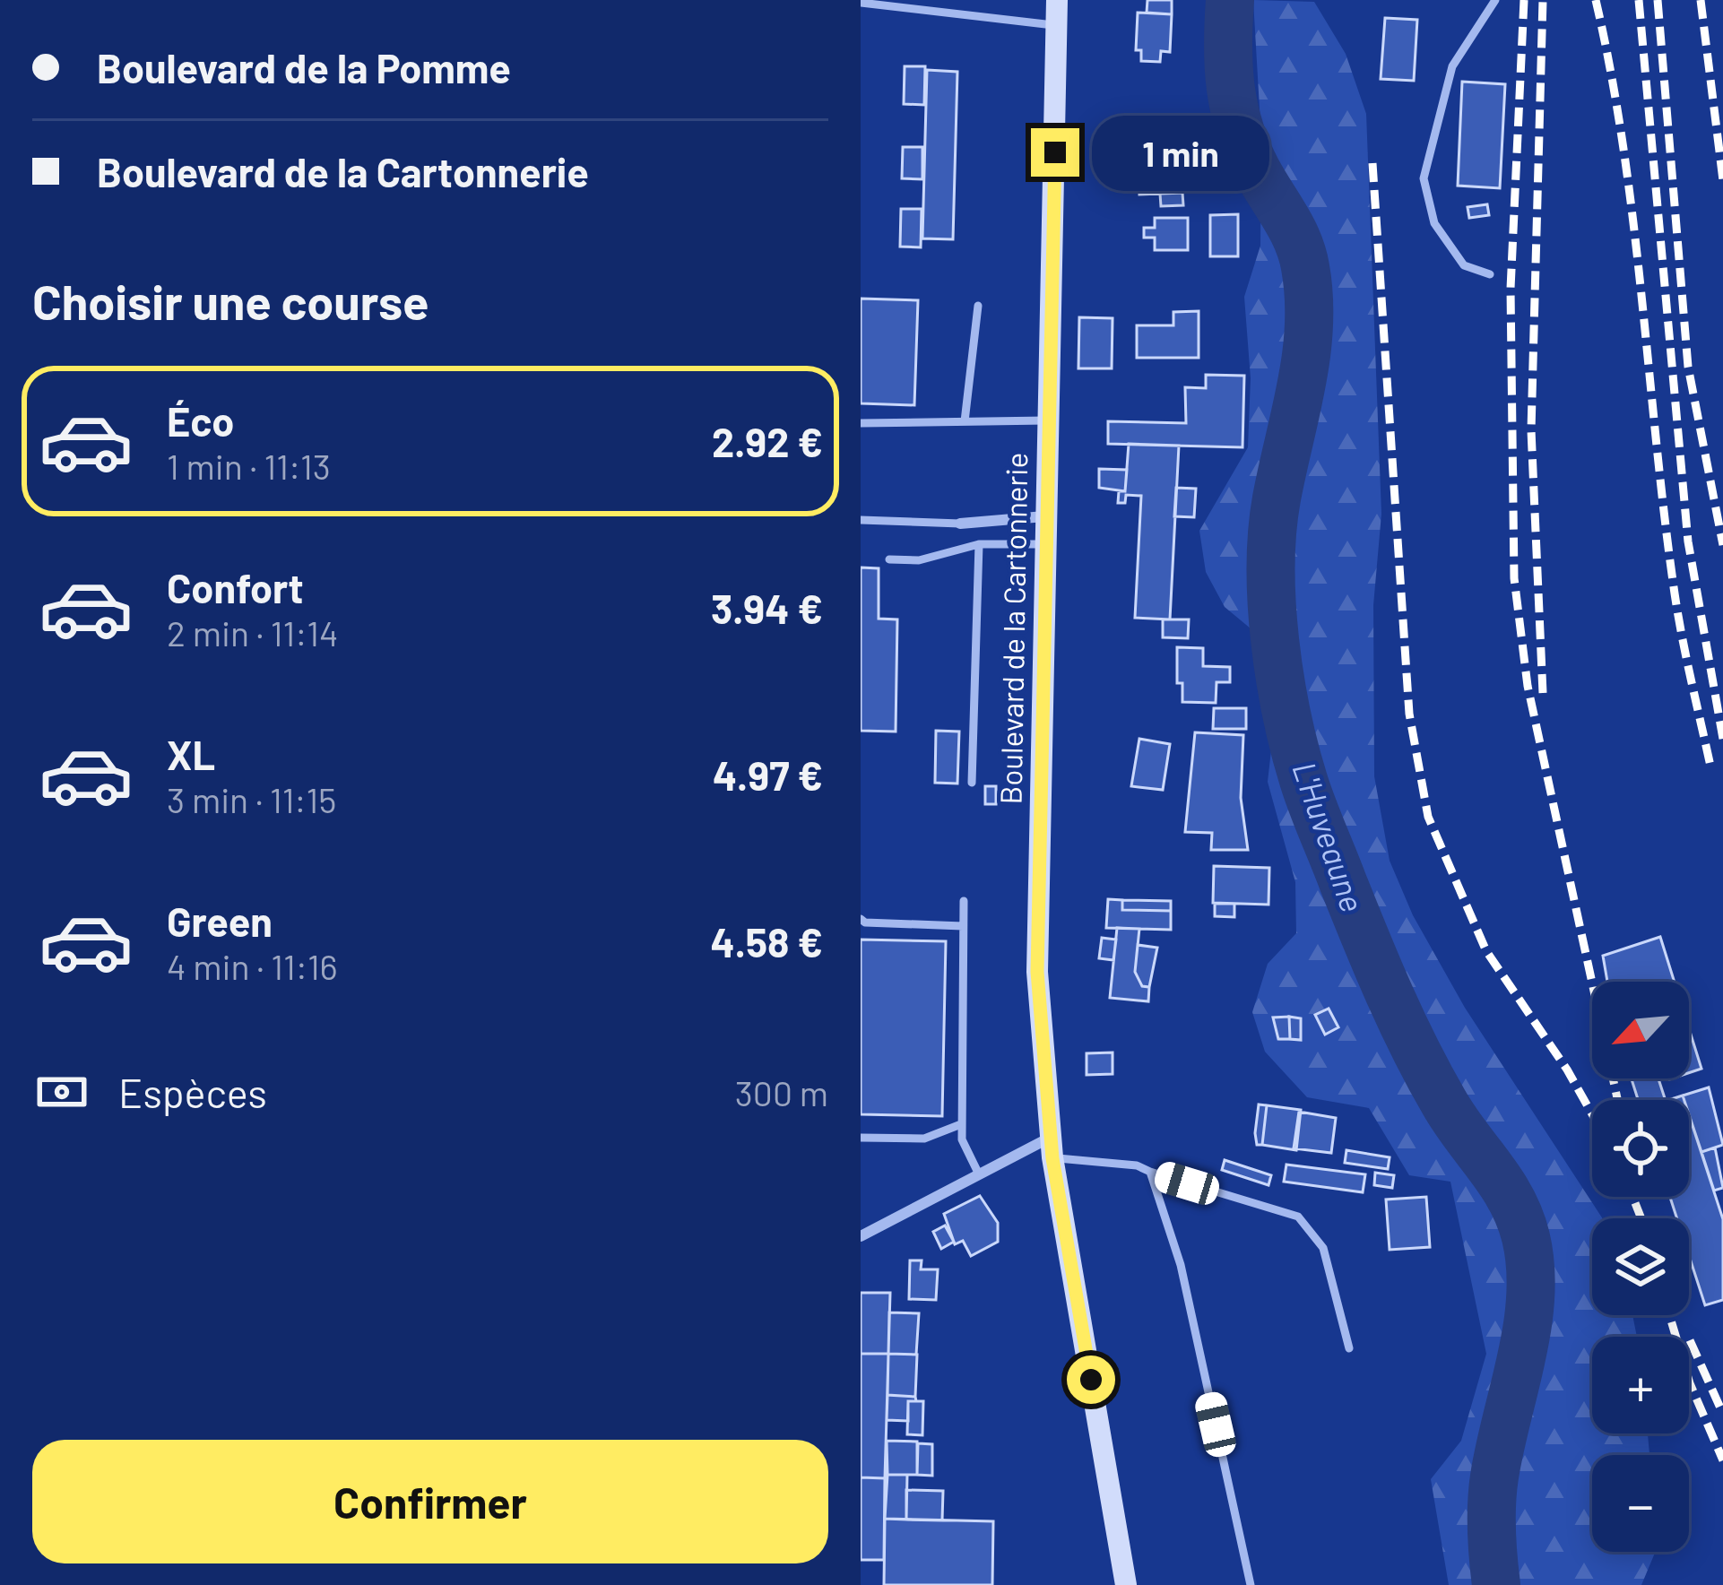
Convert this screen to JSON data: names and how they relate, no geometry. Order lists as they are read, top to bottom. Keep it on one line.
{"streets":{"main road":["Boulevard de la Cartonnerie"]},"water":["L'Huveaune"],"north":"bottom left","page":{"banner":["Boulevard de la Pomme","Boulevard de la Cartonnerie"],"bubble":"1 min","heading":"Choisir une course","list":[{"name":"Éco","note":"1 min · 11:13","value":"2.92 €"},{"name":"Confort","note":"2 min · 11:14","value":"3.94 €"},{"name":"XL","note":"3 min · 11:15","value":"4.97 €"},{"name":"Green","note":"4 min · 11:16","value":"4.58 €"}],"map_buttons":["+","−"],"pay":["Espèces","300 m"],"buttons":"Confirmer"}}
